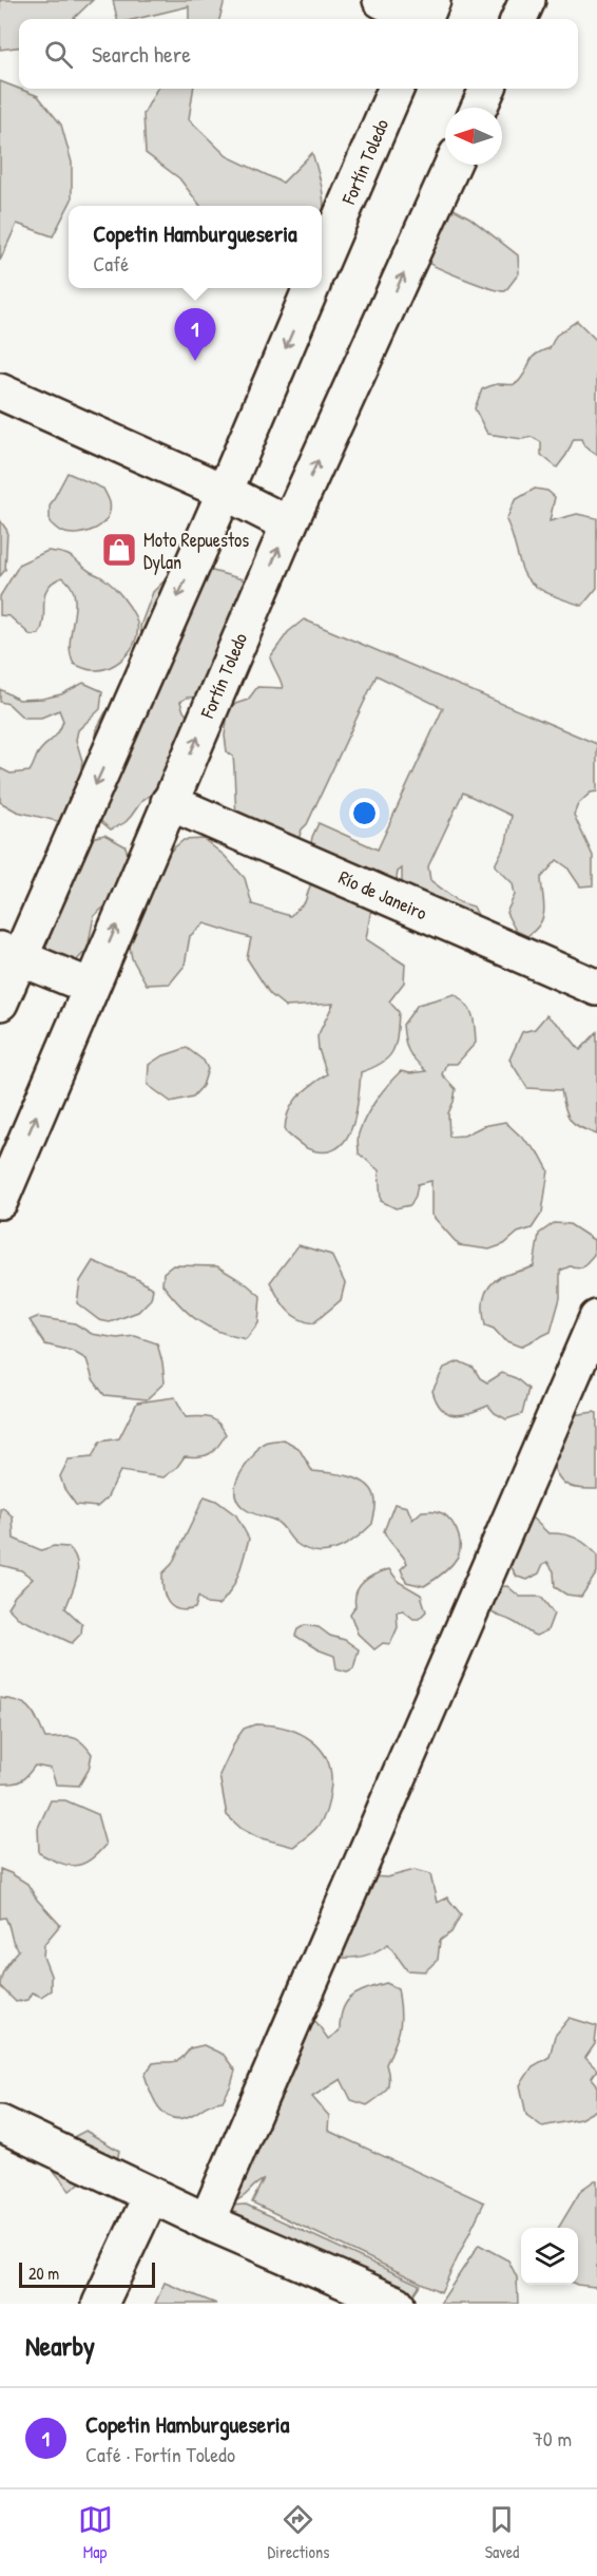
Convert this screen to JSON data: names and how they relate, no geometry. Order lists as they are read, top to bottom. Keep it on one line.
{"streets":{"street":["Fortín Toledo","Río de Janeiro"]},"crossings":[["Fortín Toledo","Río de Janeiro"]],"places":{"shop":["Moto Repuestos Dylan"]},"scale_bar":"20 m","north":"left","page":{"search":"Search here","popup":["Copetin Hamburgueseria","Café"],"pins":"1","scale":"20 m","heading":"Nearby","list":[{"mark":"1","name":"Copetin Hamburgueseria","note":"Café · Fortín Toledo","value":"70 m"}],"nav":["Map","Directions","Saved"]}}
